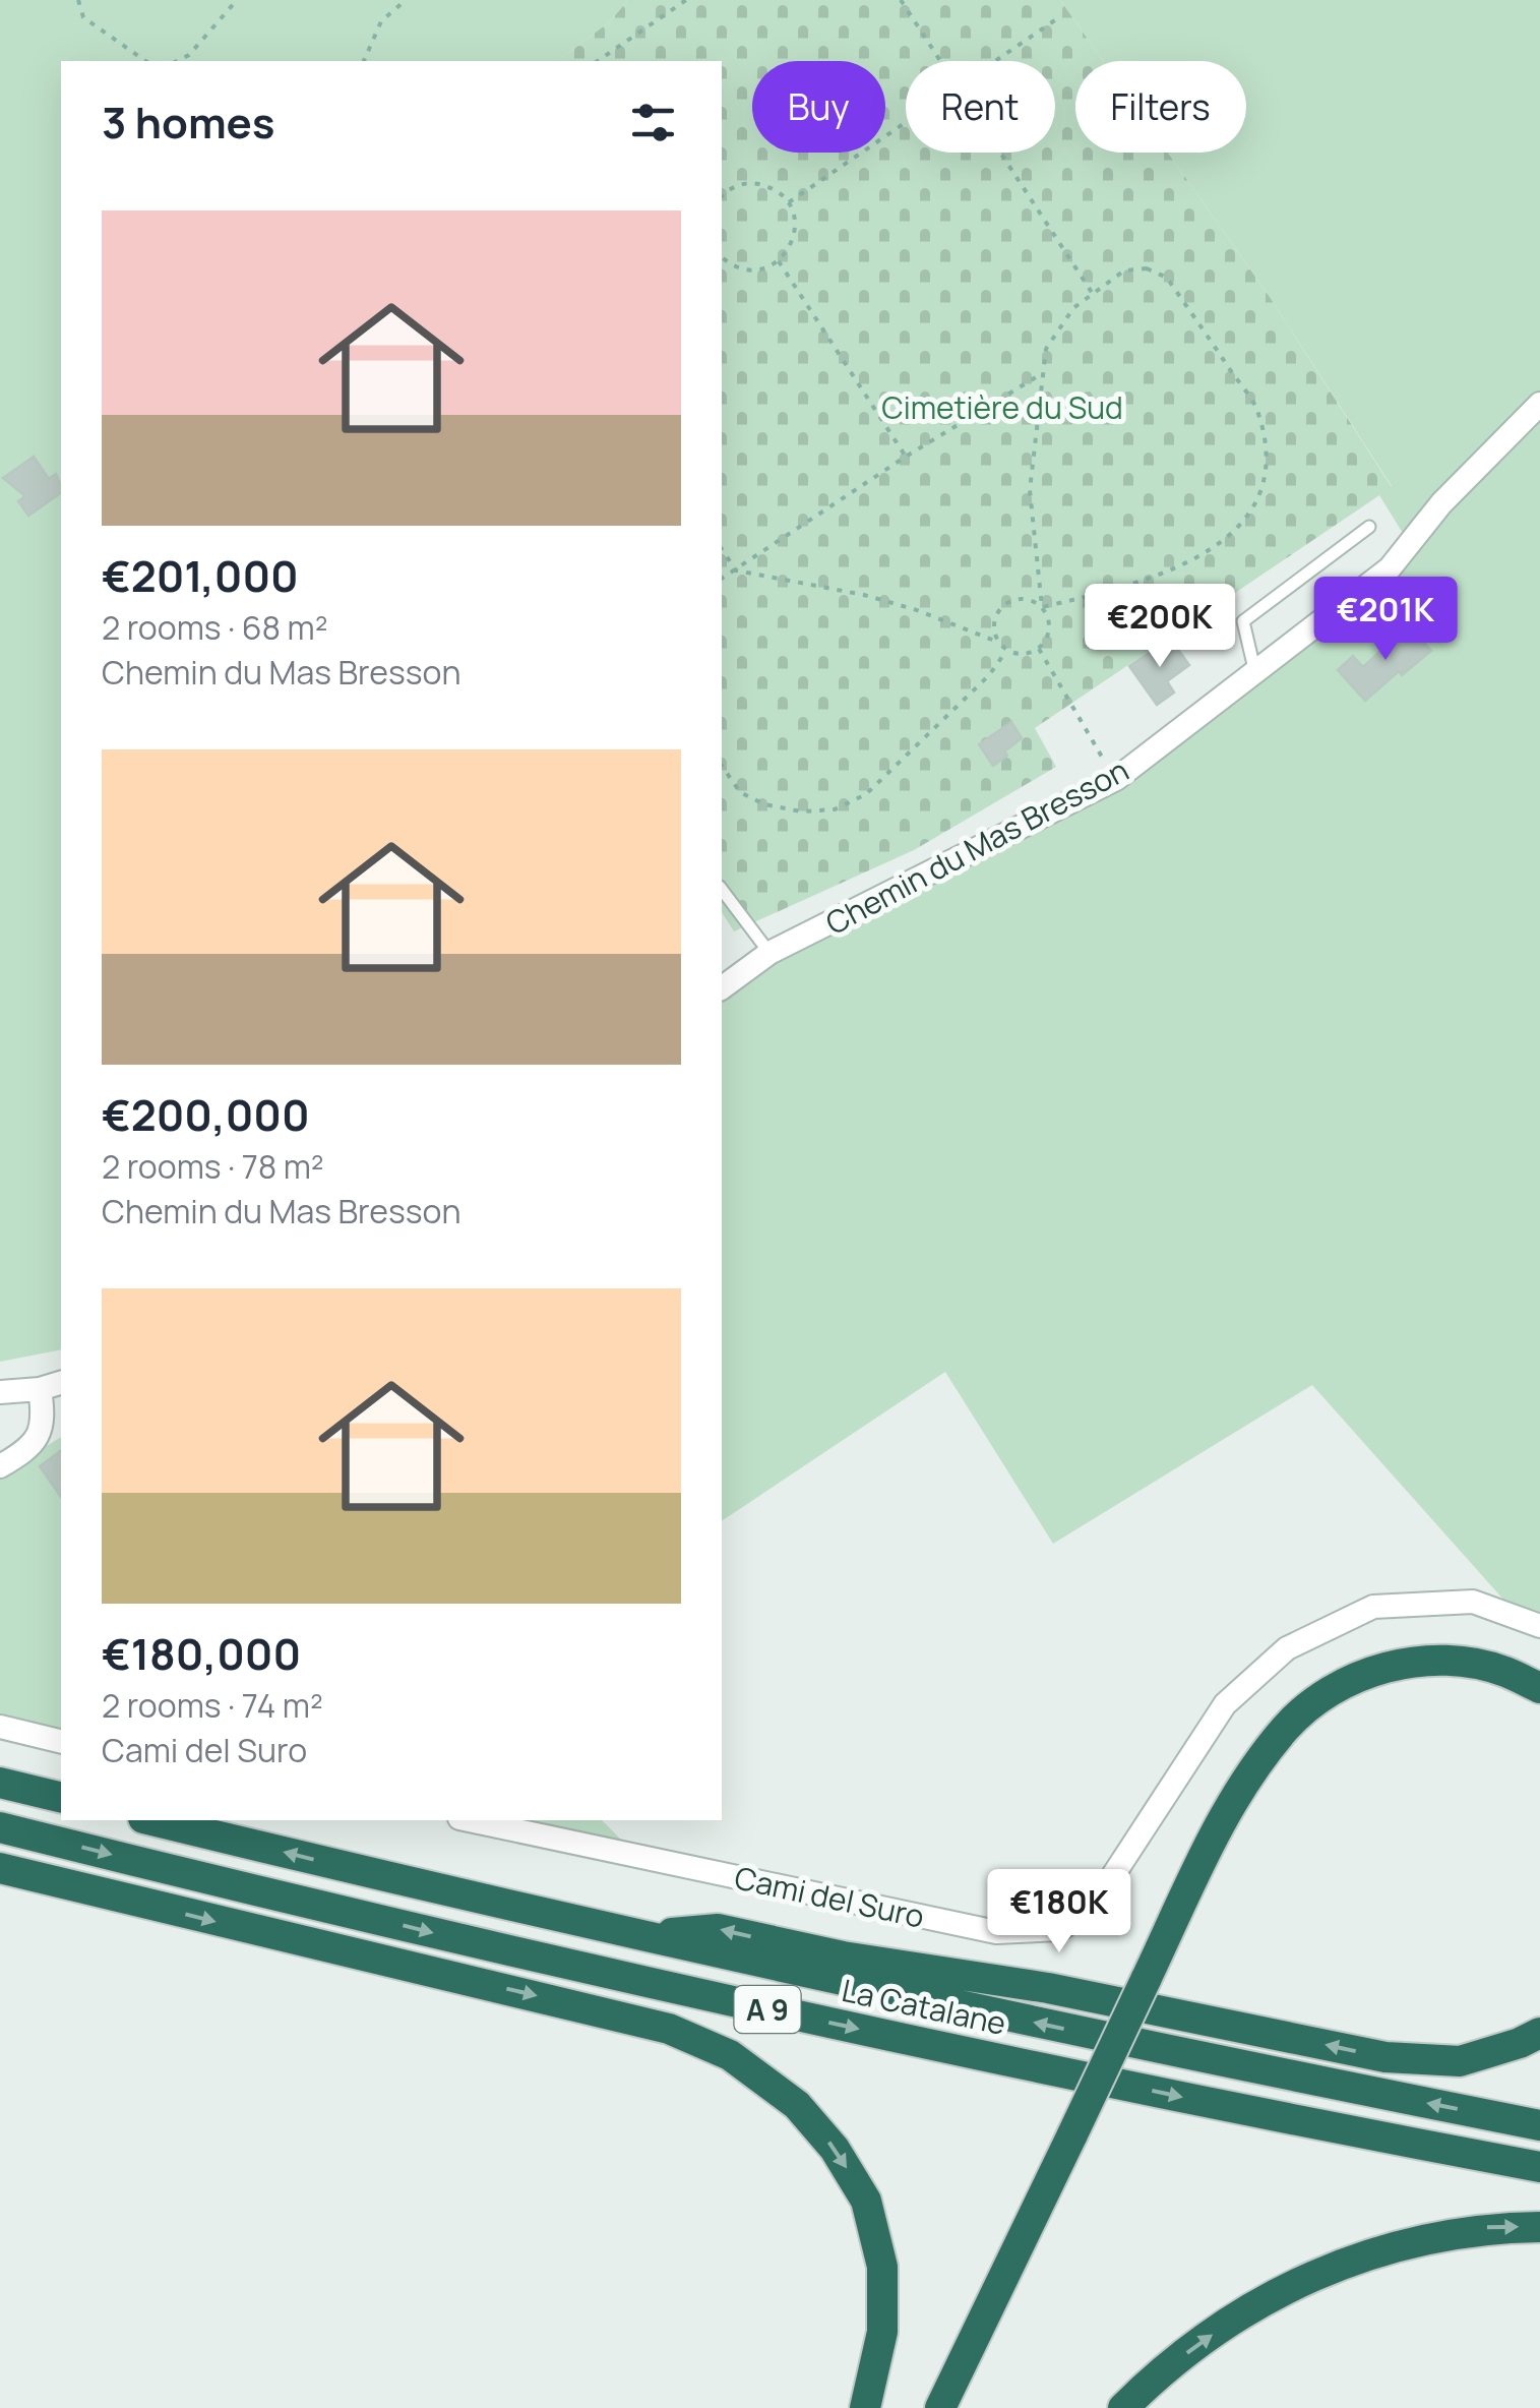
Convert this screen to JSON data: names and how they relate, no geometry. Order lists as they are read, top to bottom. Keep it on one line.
{"streets":{"highway":["La Catalane","A 9"],"street":["Chemin du Mas Bresson","Cami del Suro"]},"parks":["Cimetière du Sud"],"page":{"chip":["Buy","Rent","Filters"],"heading":"3 homes","list":[{"name":"€201,000","note":"2 rooms · 68 m² · Chemin du Mas Bresson"},{"name":"€200,000","note":"2 rooms · 78 m² · Chemin du Mas Bresson"},{"name":"€180,000","note":"2 rooms · 74 m² · Cami del Suro"}],"price":["€201K","€200K","€180K"]}}
